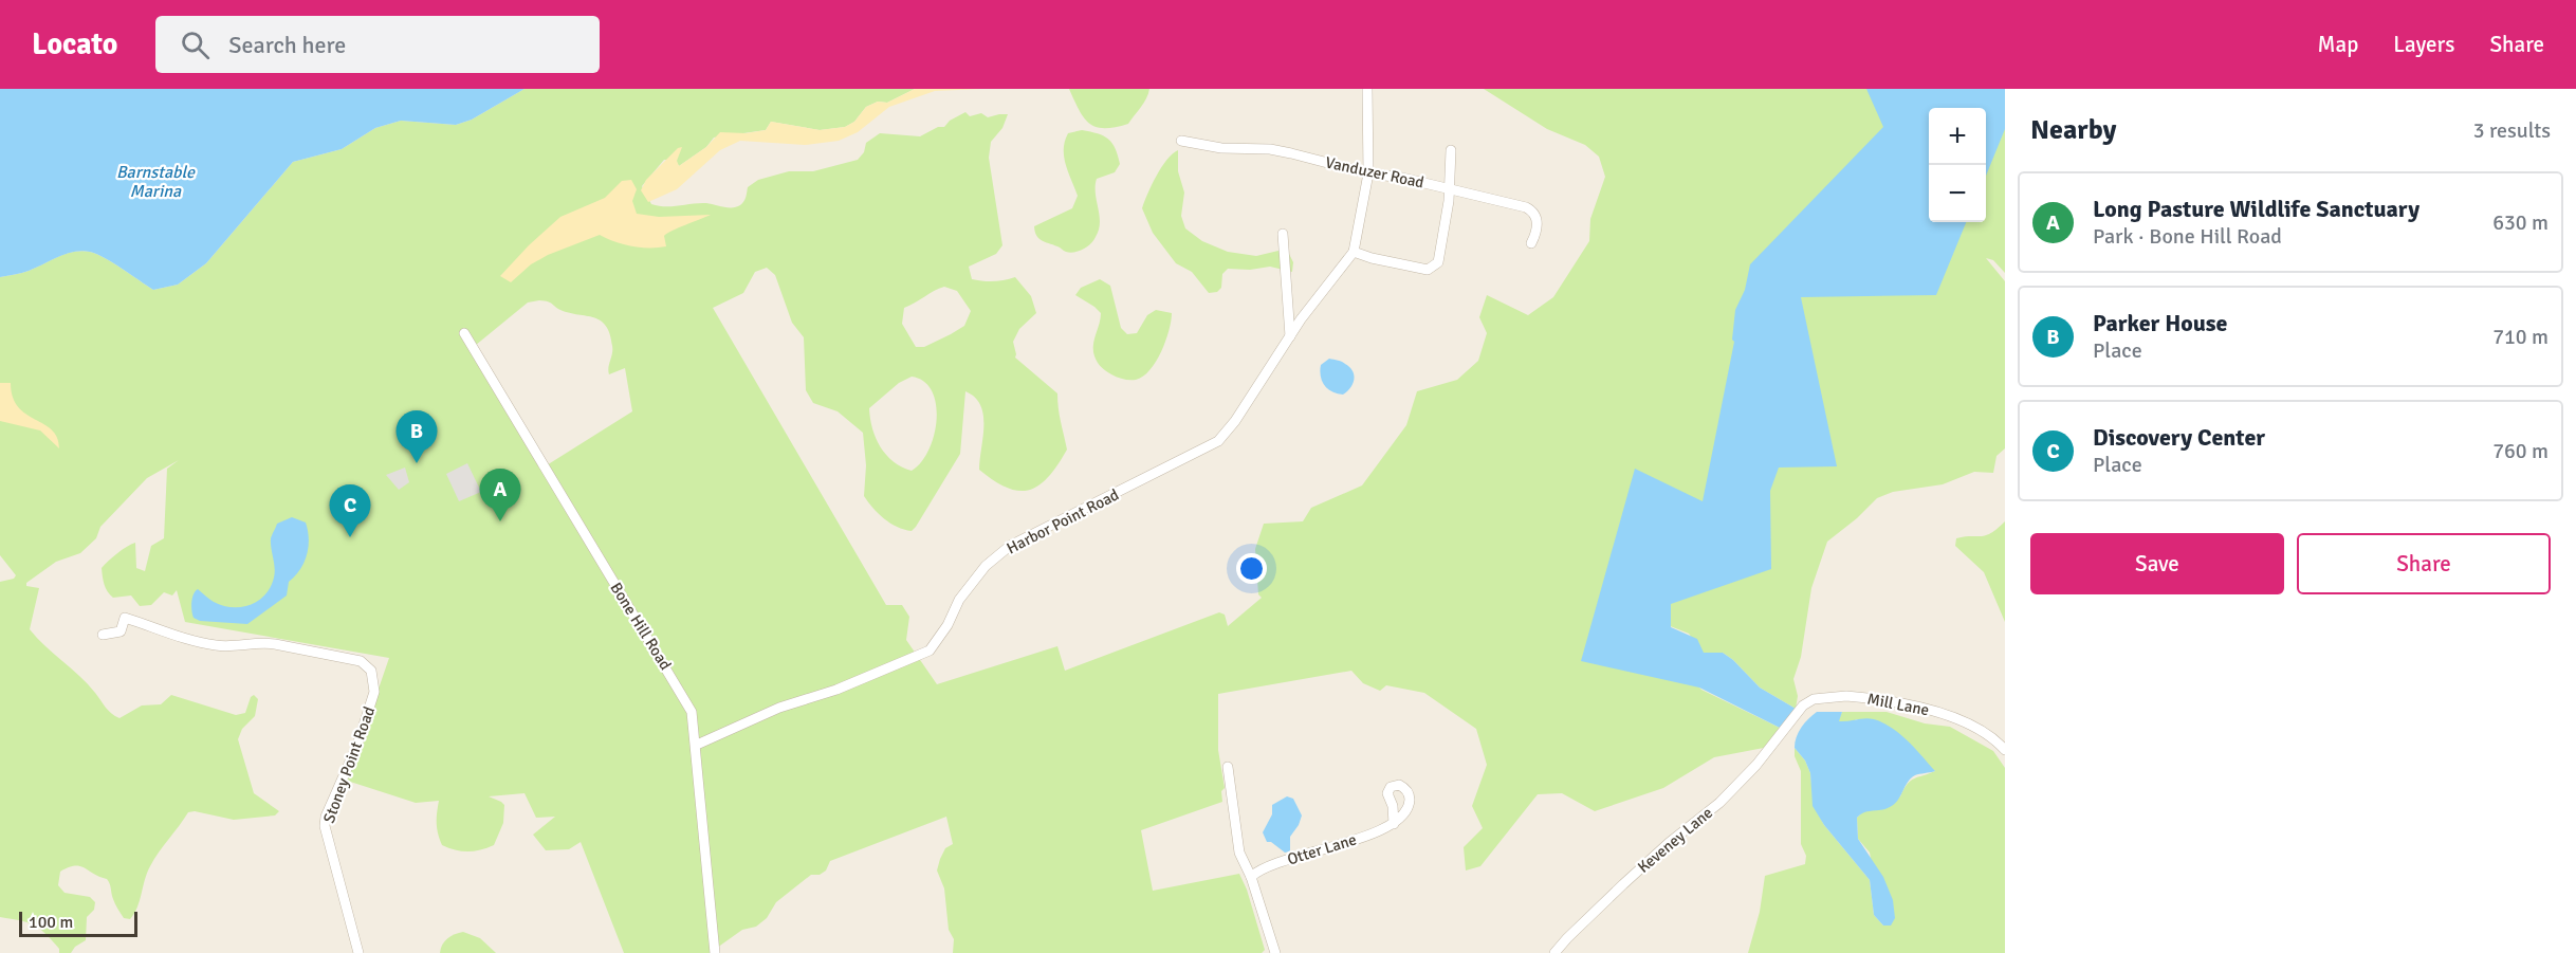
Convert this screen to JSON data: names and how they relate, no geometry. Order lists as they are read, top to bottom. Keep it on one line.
{"streets":{"street":["Vanduzer Road","Harbor Point Road","Bone Hill Road","Mill Lane","Stoney Point Road","Keveney Lane","Otter Lane"]},"crossings":[["Harbor Point Road","Bone Hill Road"],["Mill Lane","Keveney Lane"]],"water":["Barnstable Marina"],"scale_bar":"100 m","page":{"header":"Locato","search":"Search here","nav":["Map","Layers","Share"],"heading":["Nearby","3 results"],"map_buttons":["+","−"],"list":[{"mark":"A","name":"Long Pasture Wildlife Sanctuary","note":"Park · Bone Hill Road","value":"630 m"},{"mark":"B","name":"Parker House","note":"Place","value":"710 m"},{"mark":"C","name":"Discovery Center","note":"Place","value":"760 m"}],"pins":["B","A","C"],"buttons":["Save","Share"],"scale":"100 m"}}
